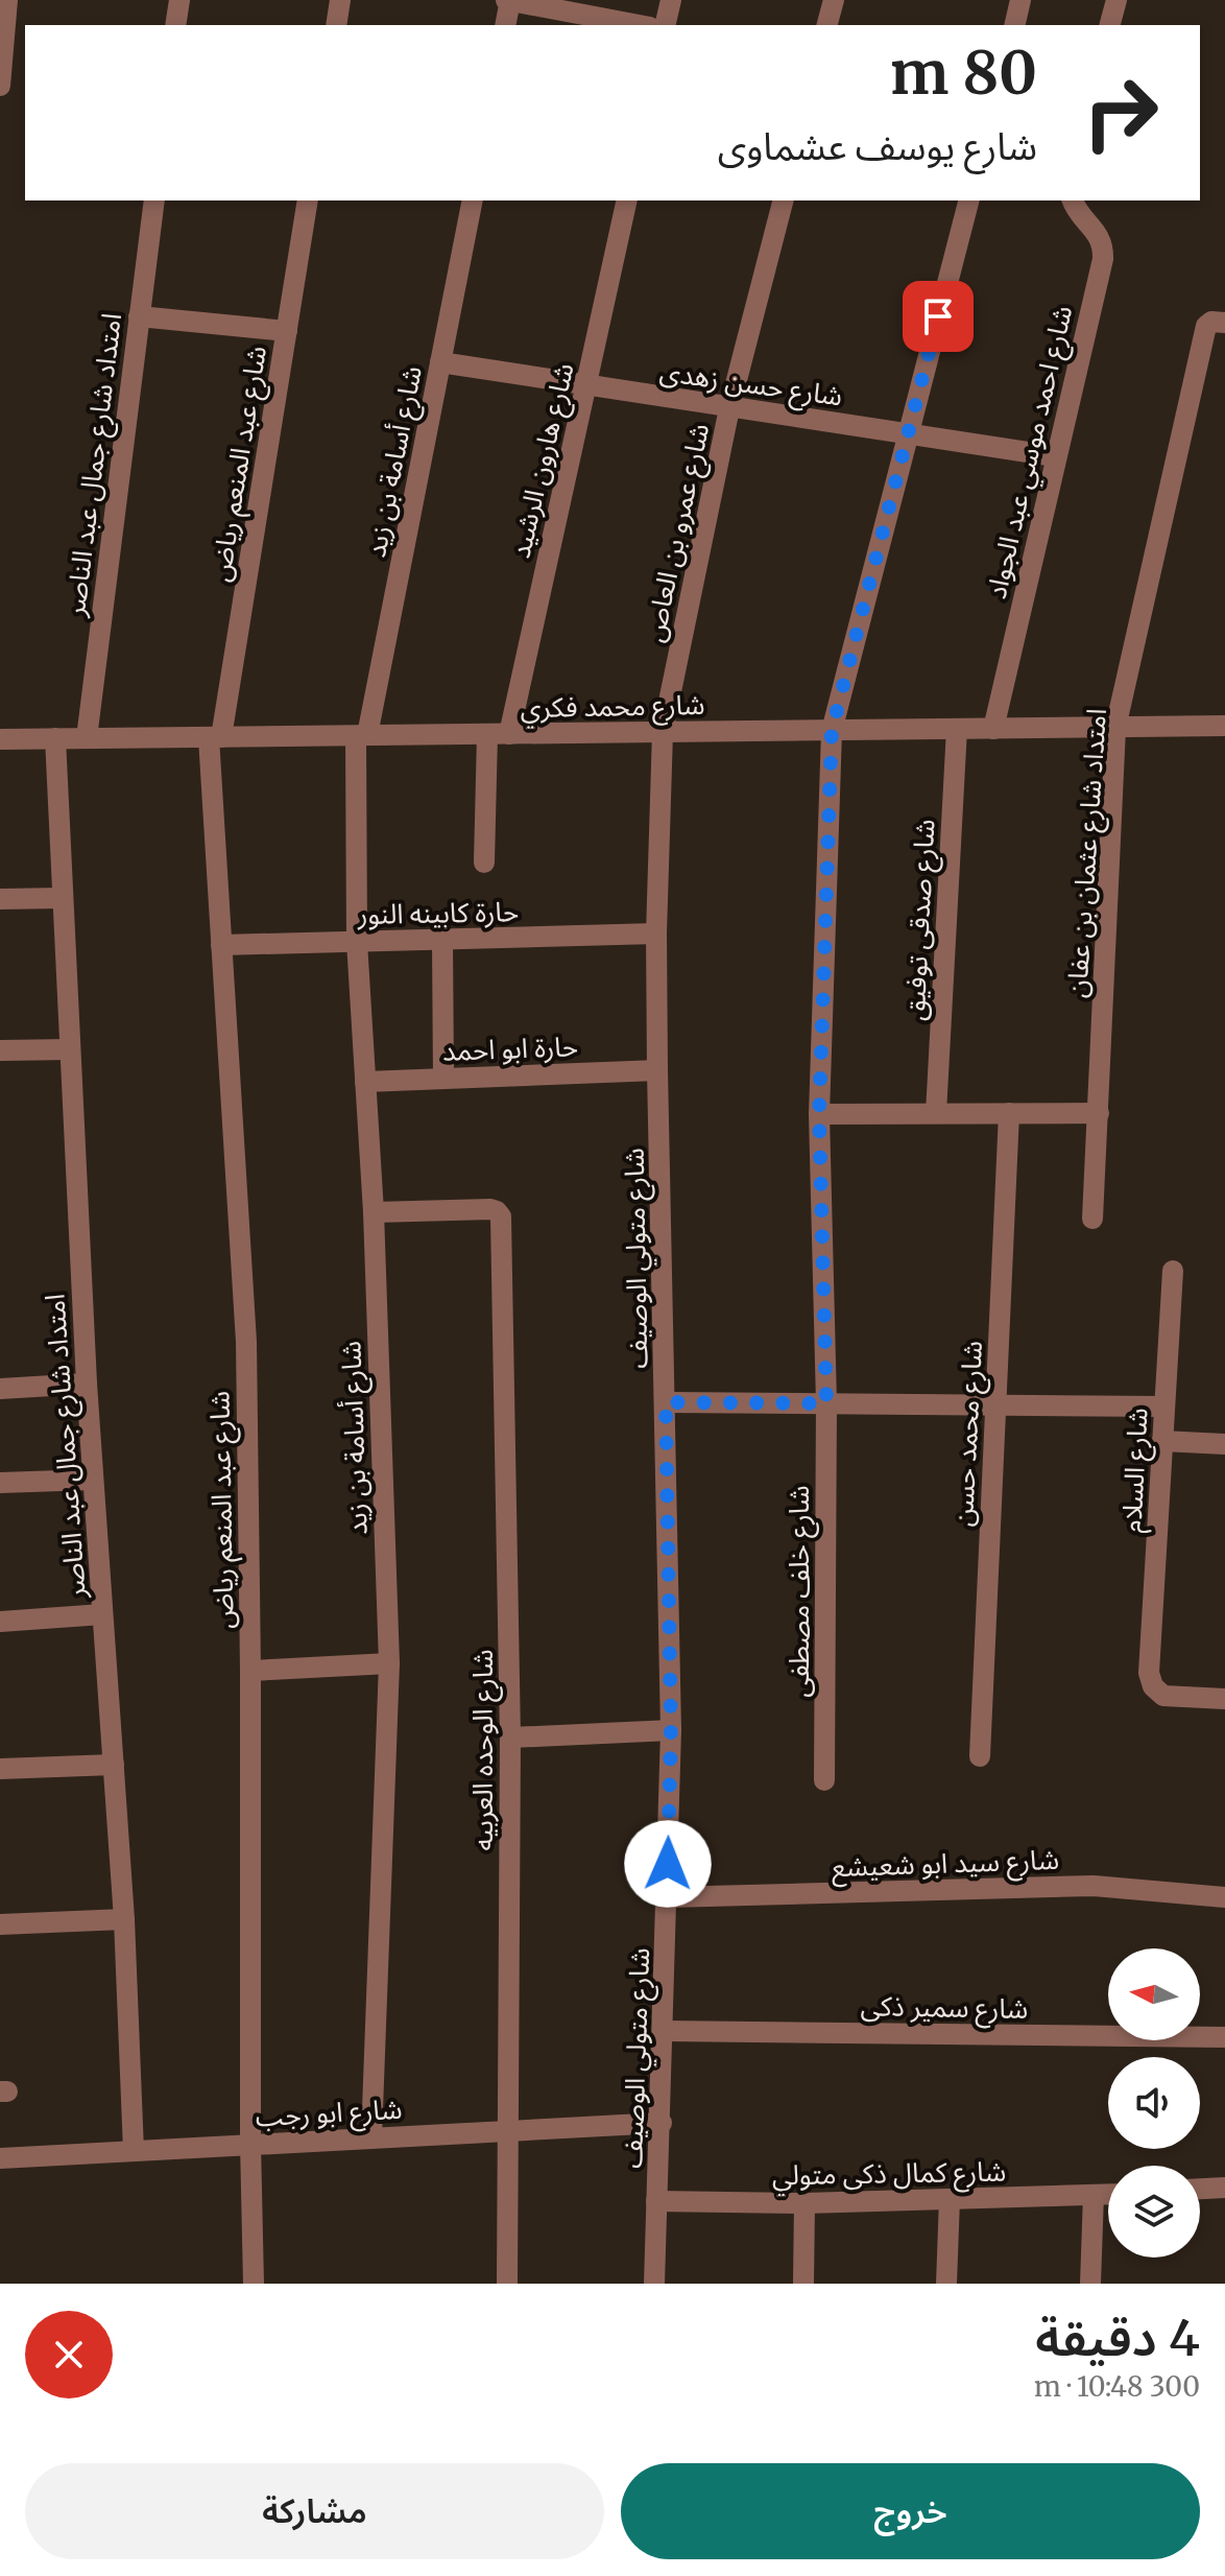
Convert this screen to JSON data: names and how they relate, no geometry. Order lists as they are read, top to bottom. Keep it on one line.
{"streets":{"street":["شارع حسن زهدى","شارع احمد موسي عبد الجواد","شارع هارون الرشيد","شارع أسامة بن زيد","شارع عبد المنعم رياض","امتداد شارع جمال عبد الناصر","شارع عمرو بن العاص","شارع محمد فكري","امتداد شارع عثمان بن عفان","حارة كابينه النور","شارع صدقى توفيق","حارة ابو احمد","شارع متولي الوصيف","شارع محمد حسن","شارع السلام","شارع خلف مصطفى","شارع الوحده العربيه","شارع سيد ابو شعيشع","شارع سمير ذكى","شارع ابو رجب","شارع كمال ذكى متولي"]},"crossings":[["شارع حسن زهدى","شارع احمد موسي عبد الجواد"],["شارع حسن زهدى","شارع هارون الرشيد"],["شارع حسن زهدى","شارع أسامة بن زيد"],["شارع حسن زهدى","شارع عمرو بن العاص"],["شارع حسن زهدى","شارع خلف مصطفى"],["شارع احمد موسي عبد الجواد","شارع محمد فكري"],["شارع هارون الرشيد","شارع محمد فكري"],["شارع أسامة بن زيد","شارع محمد فكري"],["شارع أسامة بن زيد","حارة كابينه النور"],["شارع أسامة بن زيد","حارة ابو احمد"],["شارع أسامة بن زيد","شارع الوحده العربيه"],["شارع أسامة بن زيد","شارع ابو رجب"],["شارع عبد المنعم رياض","شارع محمد فكري"],["شارع عبد المنعم رياض","حارة كابينه النور"],["شارع عبد المنعم رياض","شارع ابو رجب"],["امتداد شارع جمال عبد الناصر","شارع محمد فكري"],["امتداد شارع جمال عبد الناصر","شارع ابو رجب"],["شارع عمرو بن العاص","شارع محمد فكري"],["شارع عمرو بن العاص","شارع متولي الوصيف"],["شارع محمد فكري","امتداد شارع عثمان بن عفان"],["شارع محمد فكري","شارع صدقى توفيق"],["شارع محمد فكري","شارع متولي الوصيف"],["شارع محمد فكري","شارع خلف مصطفى"],["حارة كابينه النور","شارع متولي الوصيف"],["حارة ابو احمد","شارع متولي الوصيف"],["شارع متولي الوصيف","شارع سيد ابو شعيشع"],["شارع متولي الوصيف","شارع سمير ذكى"],["شارع متولي الوصيف","شارع ابو رجب"],["شارع متولي الوصيف","شارع كمال ذكى متولي"],["شارع الوحده العربيه","شارع ابو رجب"]],"north":"left","page":{"turn":["80 m","شارع يوسف عشماوى"],"heading":["4 دقيقة","300 m · 10:48"],"buttons":["خروج","مشاركة"]}}
